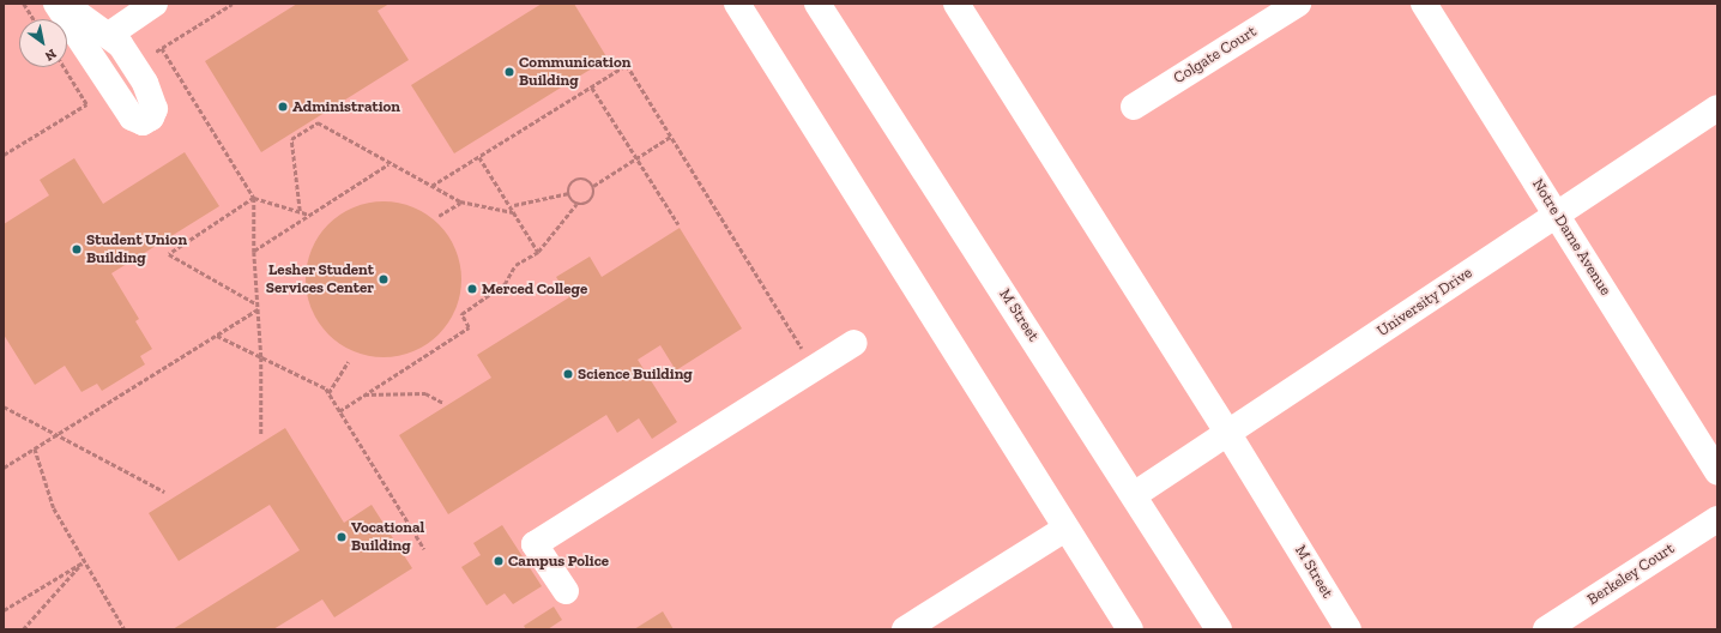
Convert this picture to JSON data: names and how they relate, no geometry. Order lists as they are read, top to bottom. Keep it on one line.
{"streets":{"street":["Colgate Court","Notre Dame Avenue","University Drive","M Street","Berkeley Court"]},"crossings":[["Notre Dame Avenue","University Drive"],["University Drive","M Street"]],"places":["Communication Building","Administration","Student Union Building","Lesher Student Services Center","Merced College","Science Building","Vocational Building","Campus Police"],"north":"bottom right"}
